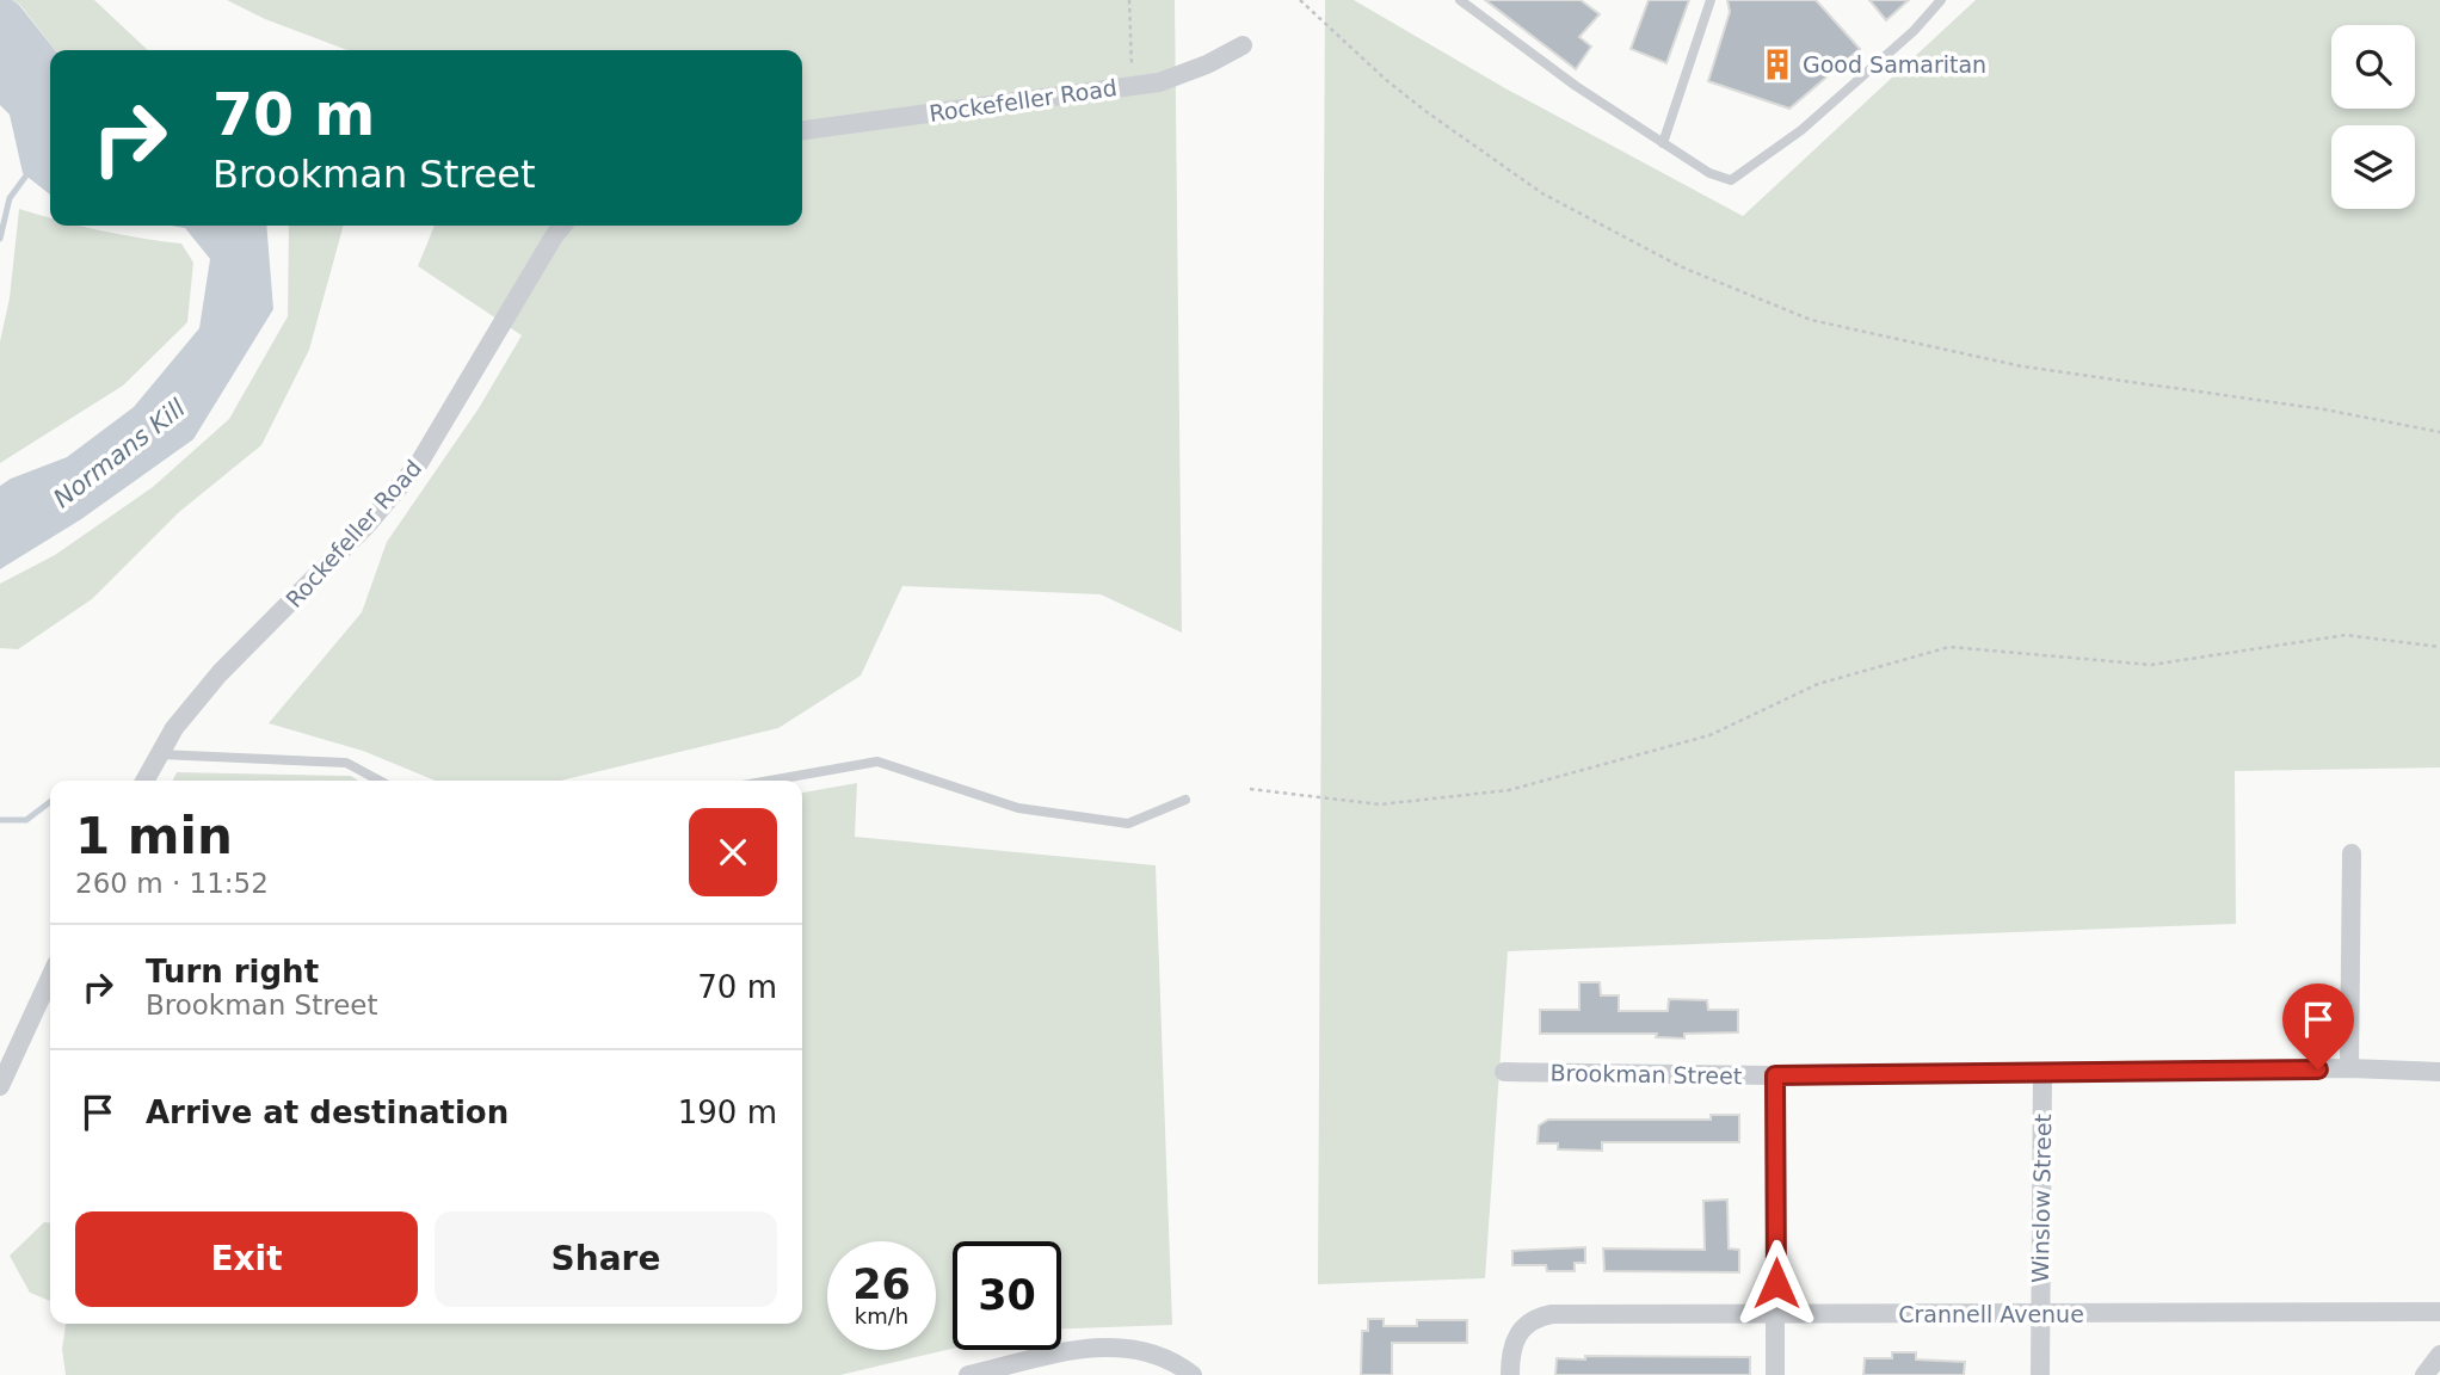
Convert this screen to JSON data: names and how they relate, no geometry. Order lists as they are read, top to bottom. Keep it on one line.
{"streets":{"street":["Rockefeller Road","Brookman Street","Winslow Street","Crannell Avenue"]},"crossings":[["Brookman Street","Winslow Street"],["Winslow Street","Crannell Avenue"]],"water":["Normans Kill"],"places":{"building":["Good Samaritan"]},"page":{"turn":["70 m","Brookman Street"],"heading":["1 min","260 m · 11:52"],"list":[{"name":"Turn right","note":"Brookman Street","value":"70 m"},{"name":"Arrive at destination","value":"190 m"}],"buttons":["Exit","Share"],"speed":"26 km/h","limit":"30"}}
